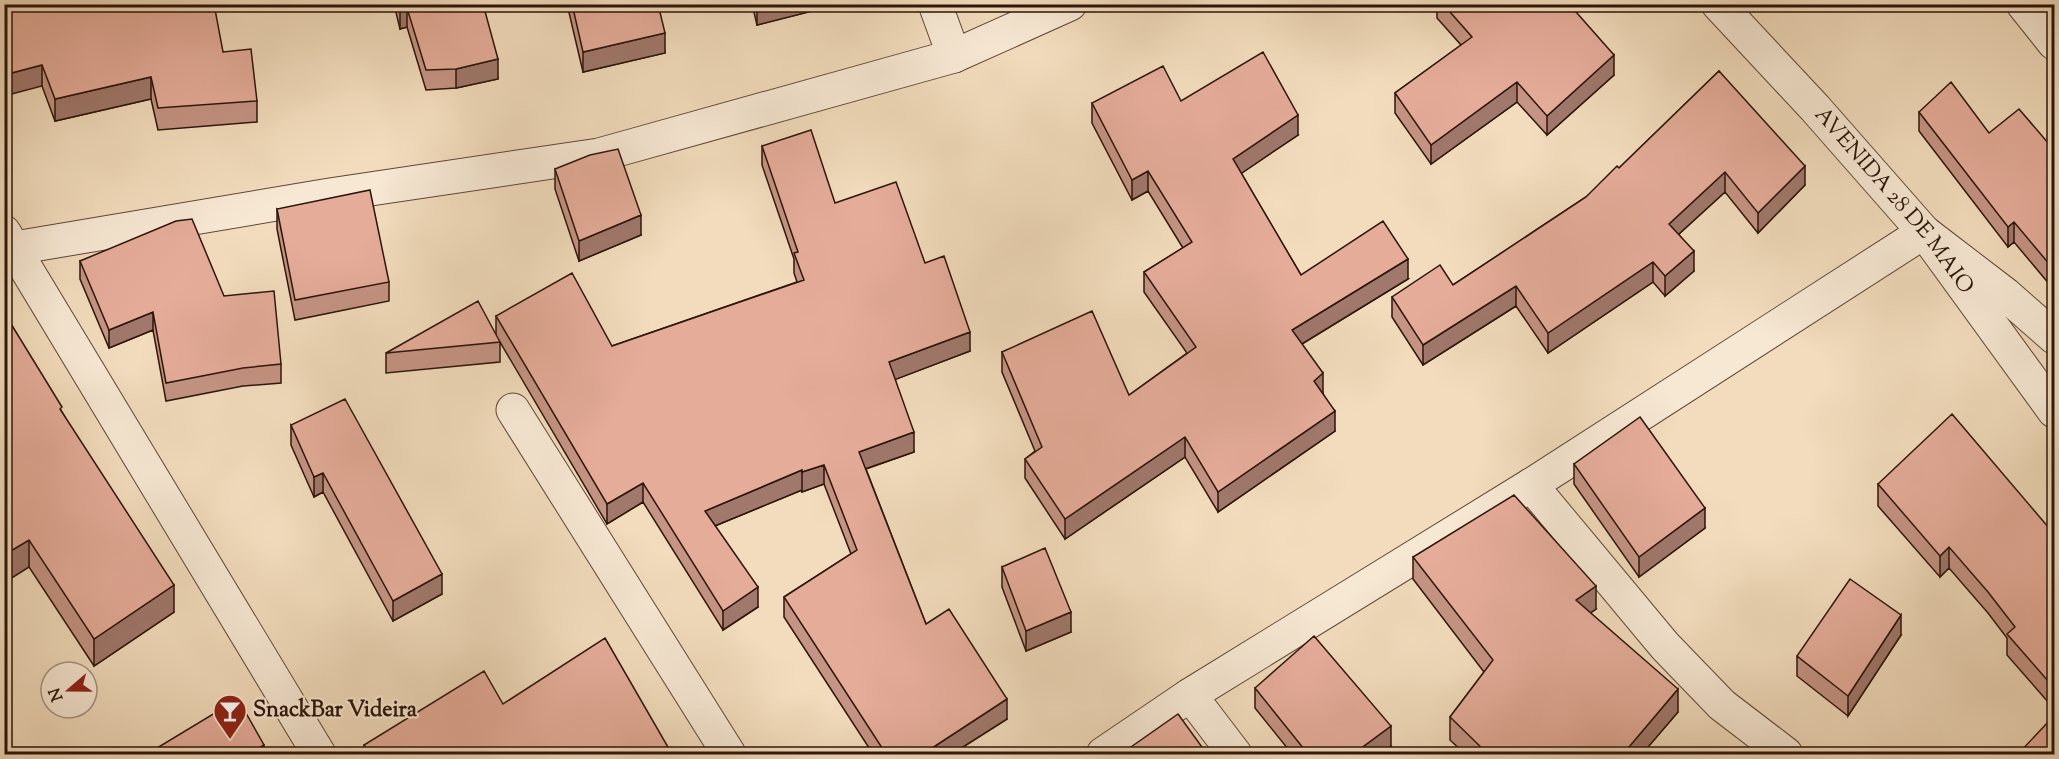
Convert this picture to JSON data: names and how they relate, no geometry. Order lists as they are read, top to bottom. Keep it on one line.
{"streets":{"street":["AVENIDA 28 DE MAIO"]},"places":{"bar":["SnackBar Videira"]},"north":"left"}
